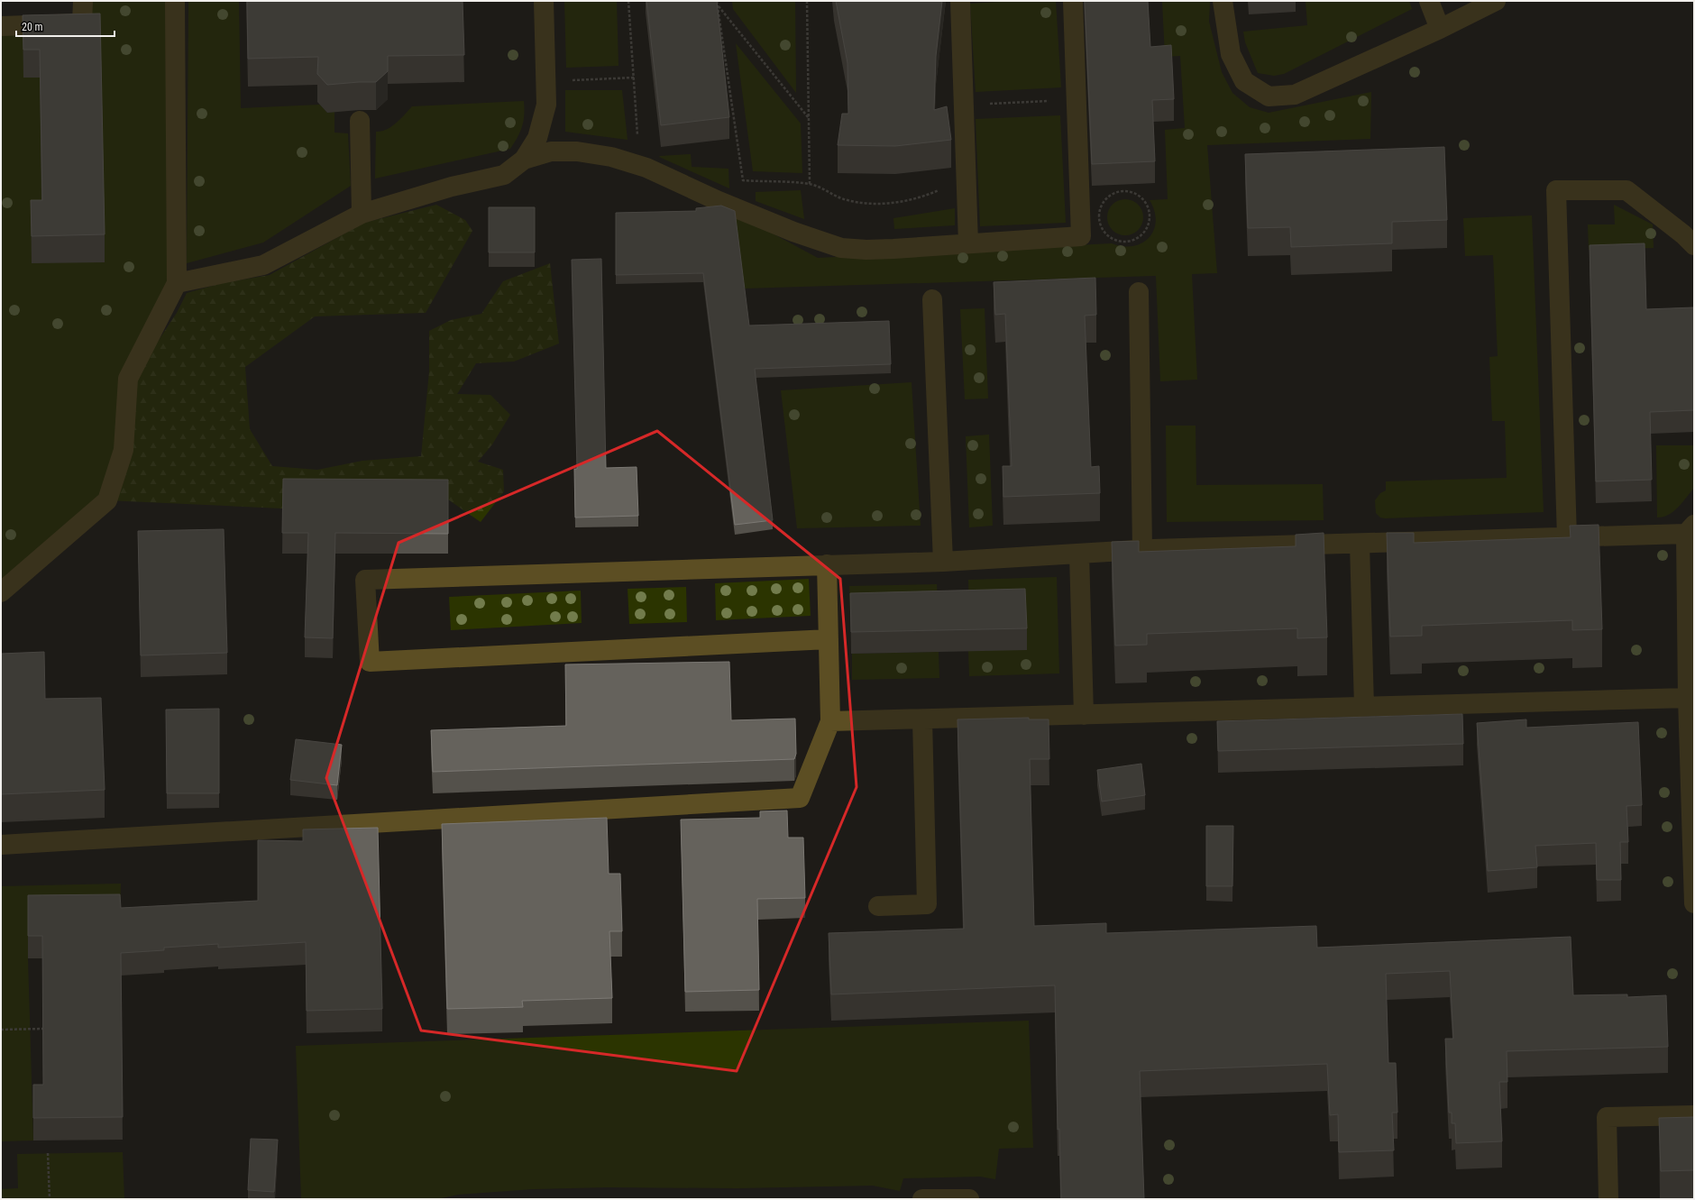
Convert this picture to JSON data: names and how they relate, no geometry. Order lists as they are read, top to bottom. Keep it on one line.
{"scale_bar":"20 m"}
